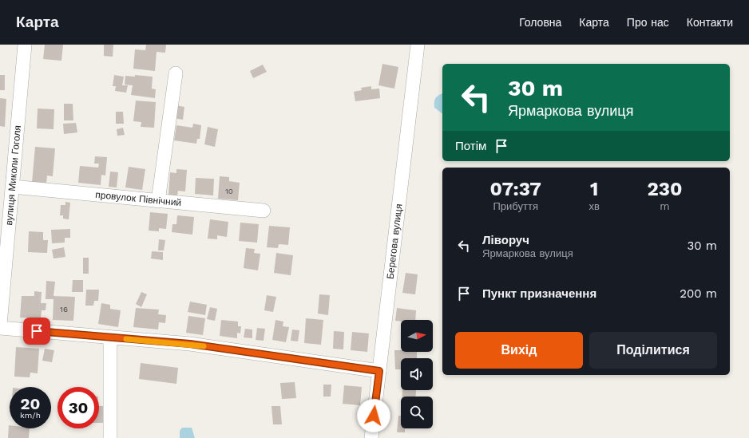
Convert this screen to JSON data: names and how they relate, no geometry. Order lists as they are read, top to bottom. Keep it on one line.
{"streets":{"street":["вулиця Миколи Гоголя","провулок Північний","Берегова вулиця"]},"crossings":[["вулиця Миколи Гоголя","провулок Північний"]],"house_numbers":["10","16"],"north":"right","page":{"header":"Карта","nav":["Головна","Карта","Про нас","Контакти"],"turn":["30 m","Ярмаркова вулиця"],"then":"Потім","eta":["07:37","Прибуття","1","хв","230","m"],"list":[{"name":"Ліворуч","note":"Ярмаркова вулиця","value":"30 m"},{"name":"Пункт призначення","value":"200 m"}],"buttons":["Вихід","Поділитися"],"speed":"20 km/h","limit":"30"}}
